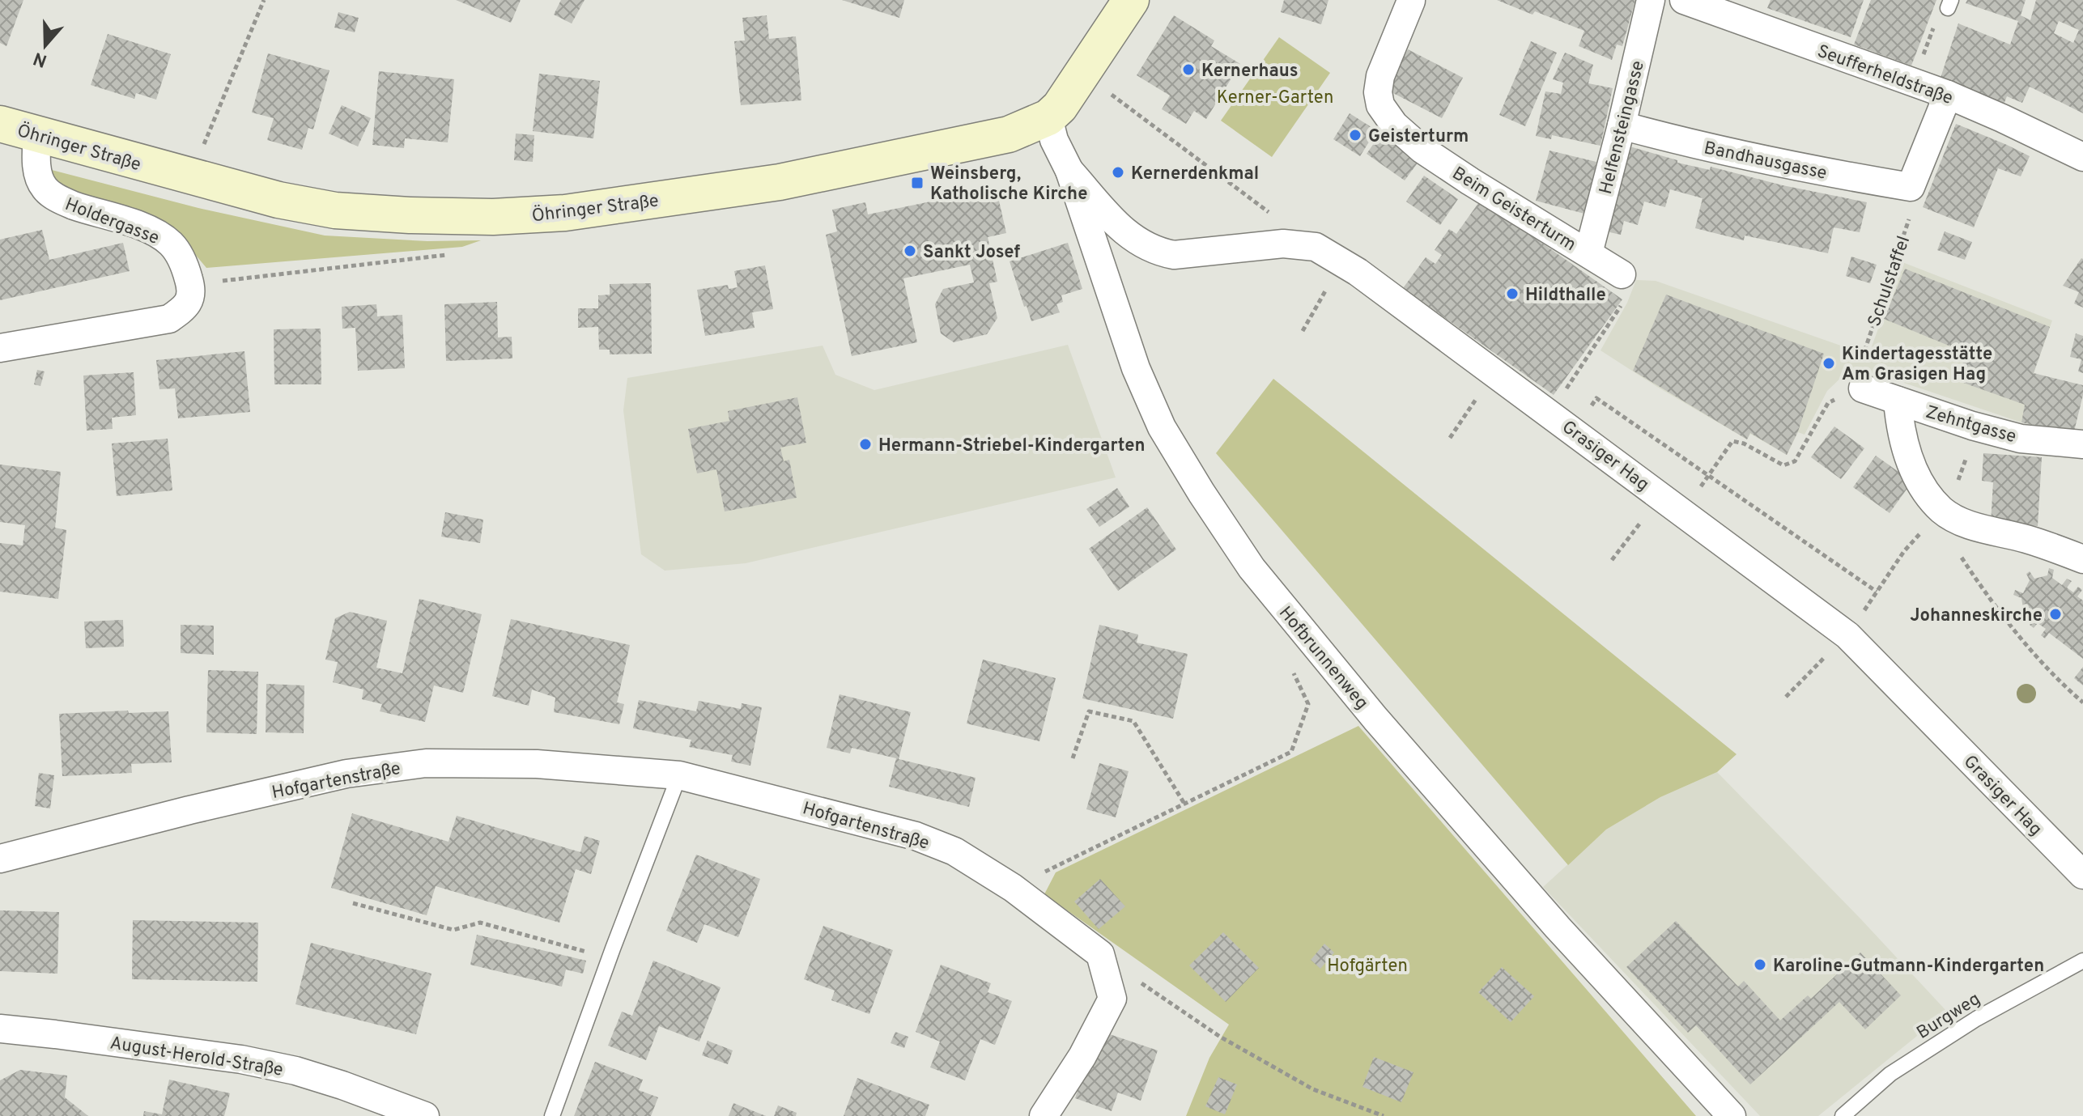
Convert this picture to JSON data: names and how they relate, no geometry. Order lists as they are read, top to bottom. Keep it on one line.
{"streets":{"street":["Seufferheldstraße","Helfensteingasse","Öhringer Straße","Bandhausgasse","Beim Geisterturm","Holdergasse","Zehntgasse","Grasiger Hag","Hofbrunnenweg","Hofgartenstraße","August-Herold-Straße"],"lane":["Burgweg"],"path":["Schulstaffel"]},"crossings":[["Helfensteingasse","Bandhausgasse"],["Helfensteingasse","Beim Geisterturm"],["Öhringer Straße","Holdergasse"],["Öhringer Straße","Hofbrunnenweg"],["Bandhausgasse","Schulstaffel"],["Grasiger Hag","Hofbrunnenweg"]],"parks":["Kerner-Garten","Hofgärten"],"places":{"other":["Kernerhaus","Geisterturm","Kernerdenkmal","Sankt Josef","Hildthalle","Kindertagesstätte Am Grasigen Hag","Hermann-Striebel-Kindergarten","Johanneskirche","Karoline-Gutmann-Kindergarten"],"transit":["Weinsberg, Katholische Kirche"]},"north":"bottom"}
